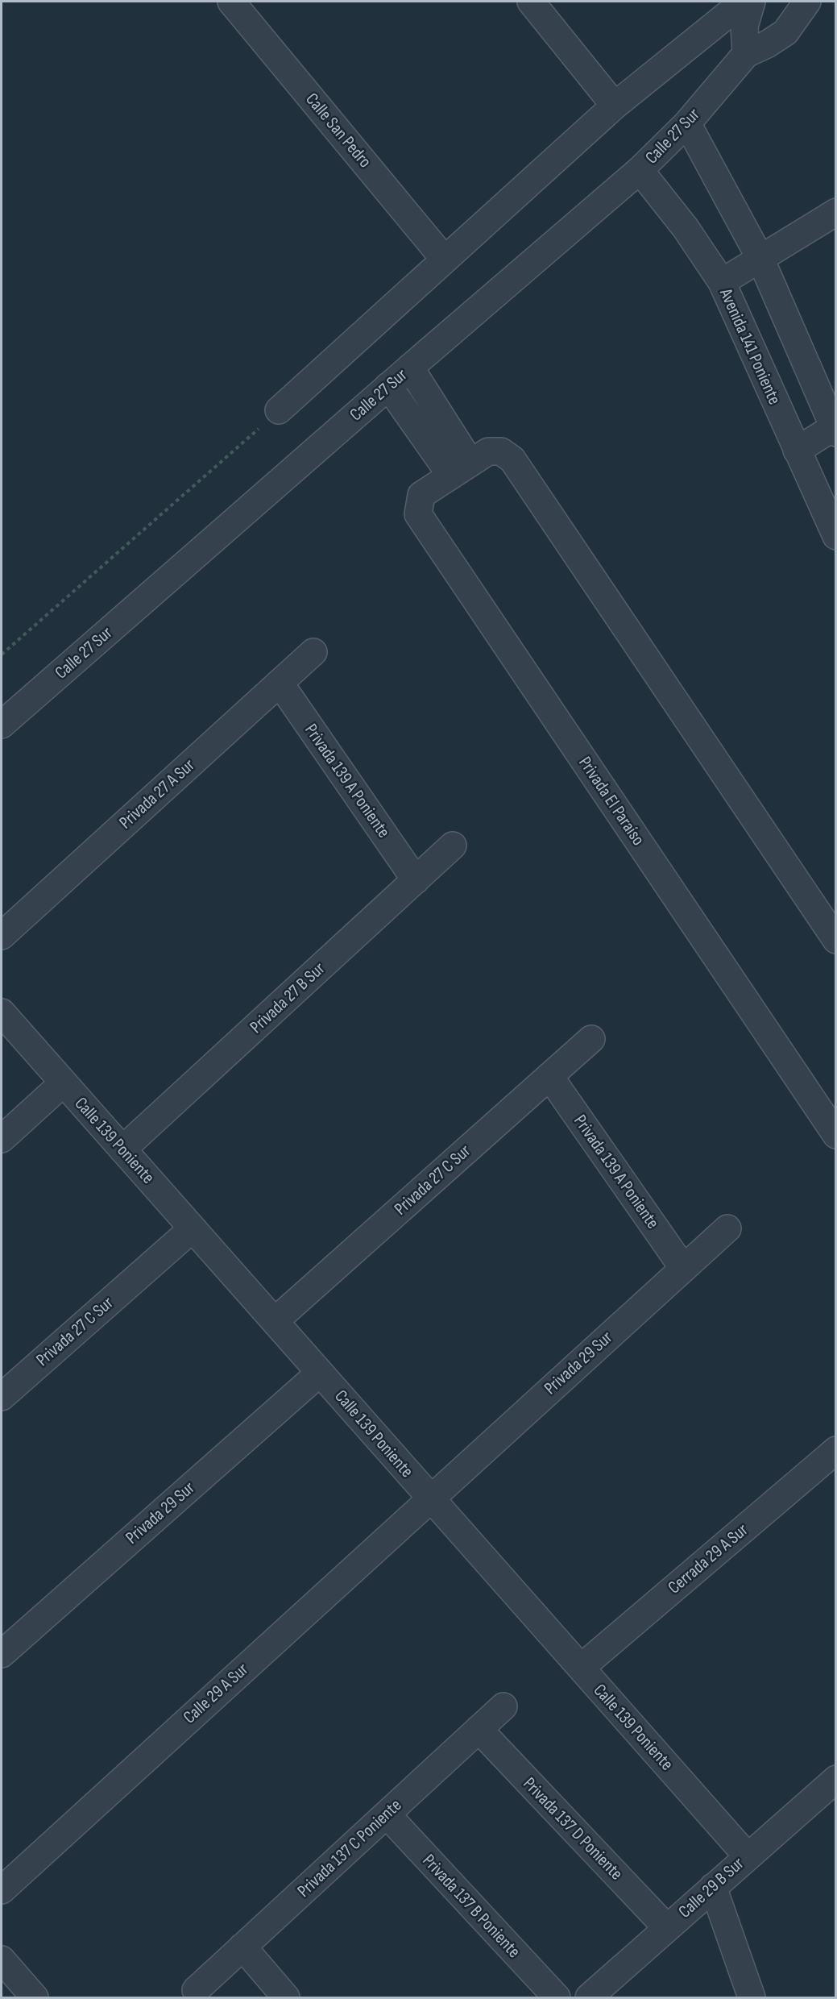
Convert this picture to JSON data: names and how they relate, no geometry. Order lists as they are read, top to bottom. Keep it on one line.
{"streets":{"street":["Calle San Pedro","Calle 27 Sur","Avenida 141 Poniente","Privada 139 A Poniente","Privada 27 A Sur","Privada El Paraíso","Privada 27 B Sur","Calle 139 Poniente","Privada 27 C Sur","Privada 29 Sur","Cerrada 29 A Sur","Calle 29 A Sur","Privada 137 D Poniente","Privada 137 C Poniente","Calle 29 B Sur","Privada 137 B Poniente"]},"crossings":[["Calle 27 Sur","Avenida 141 Poniente"],["Privada 139 A Poniente","Privada 27 A Sur"],["Privada 139 A Poniente","Privada 27 B Sur"],["Privada 139 A Poniente","Privada 27 C Sur"],["Privada 139 A Poniente","Privada 29 Sur"],["Privada 27 B Sur","Calle 139 Poniente"],["Calle 139 Poniente","Privada 27 C Sur"],["Calle 139 Poniente","Privada 29 Sur"],["Calle 139 Poniente","Cerrada 29 A Sur"],["Calle 139 Poniente","Calle 29 A Sur"],["Calle 139 Poniente","Calle 29 B Sur"],["Privada 29 Sur","Calle 29 A Sur"],["Privada 137 D Poniente","Privada 137 C Poniente"],["Privada 137 D Poniente","Calle 29 B Sur"],["Privada 137 C Poniente","Privada 137 B Poniente"]]}
